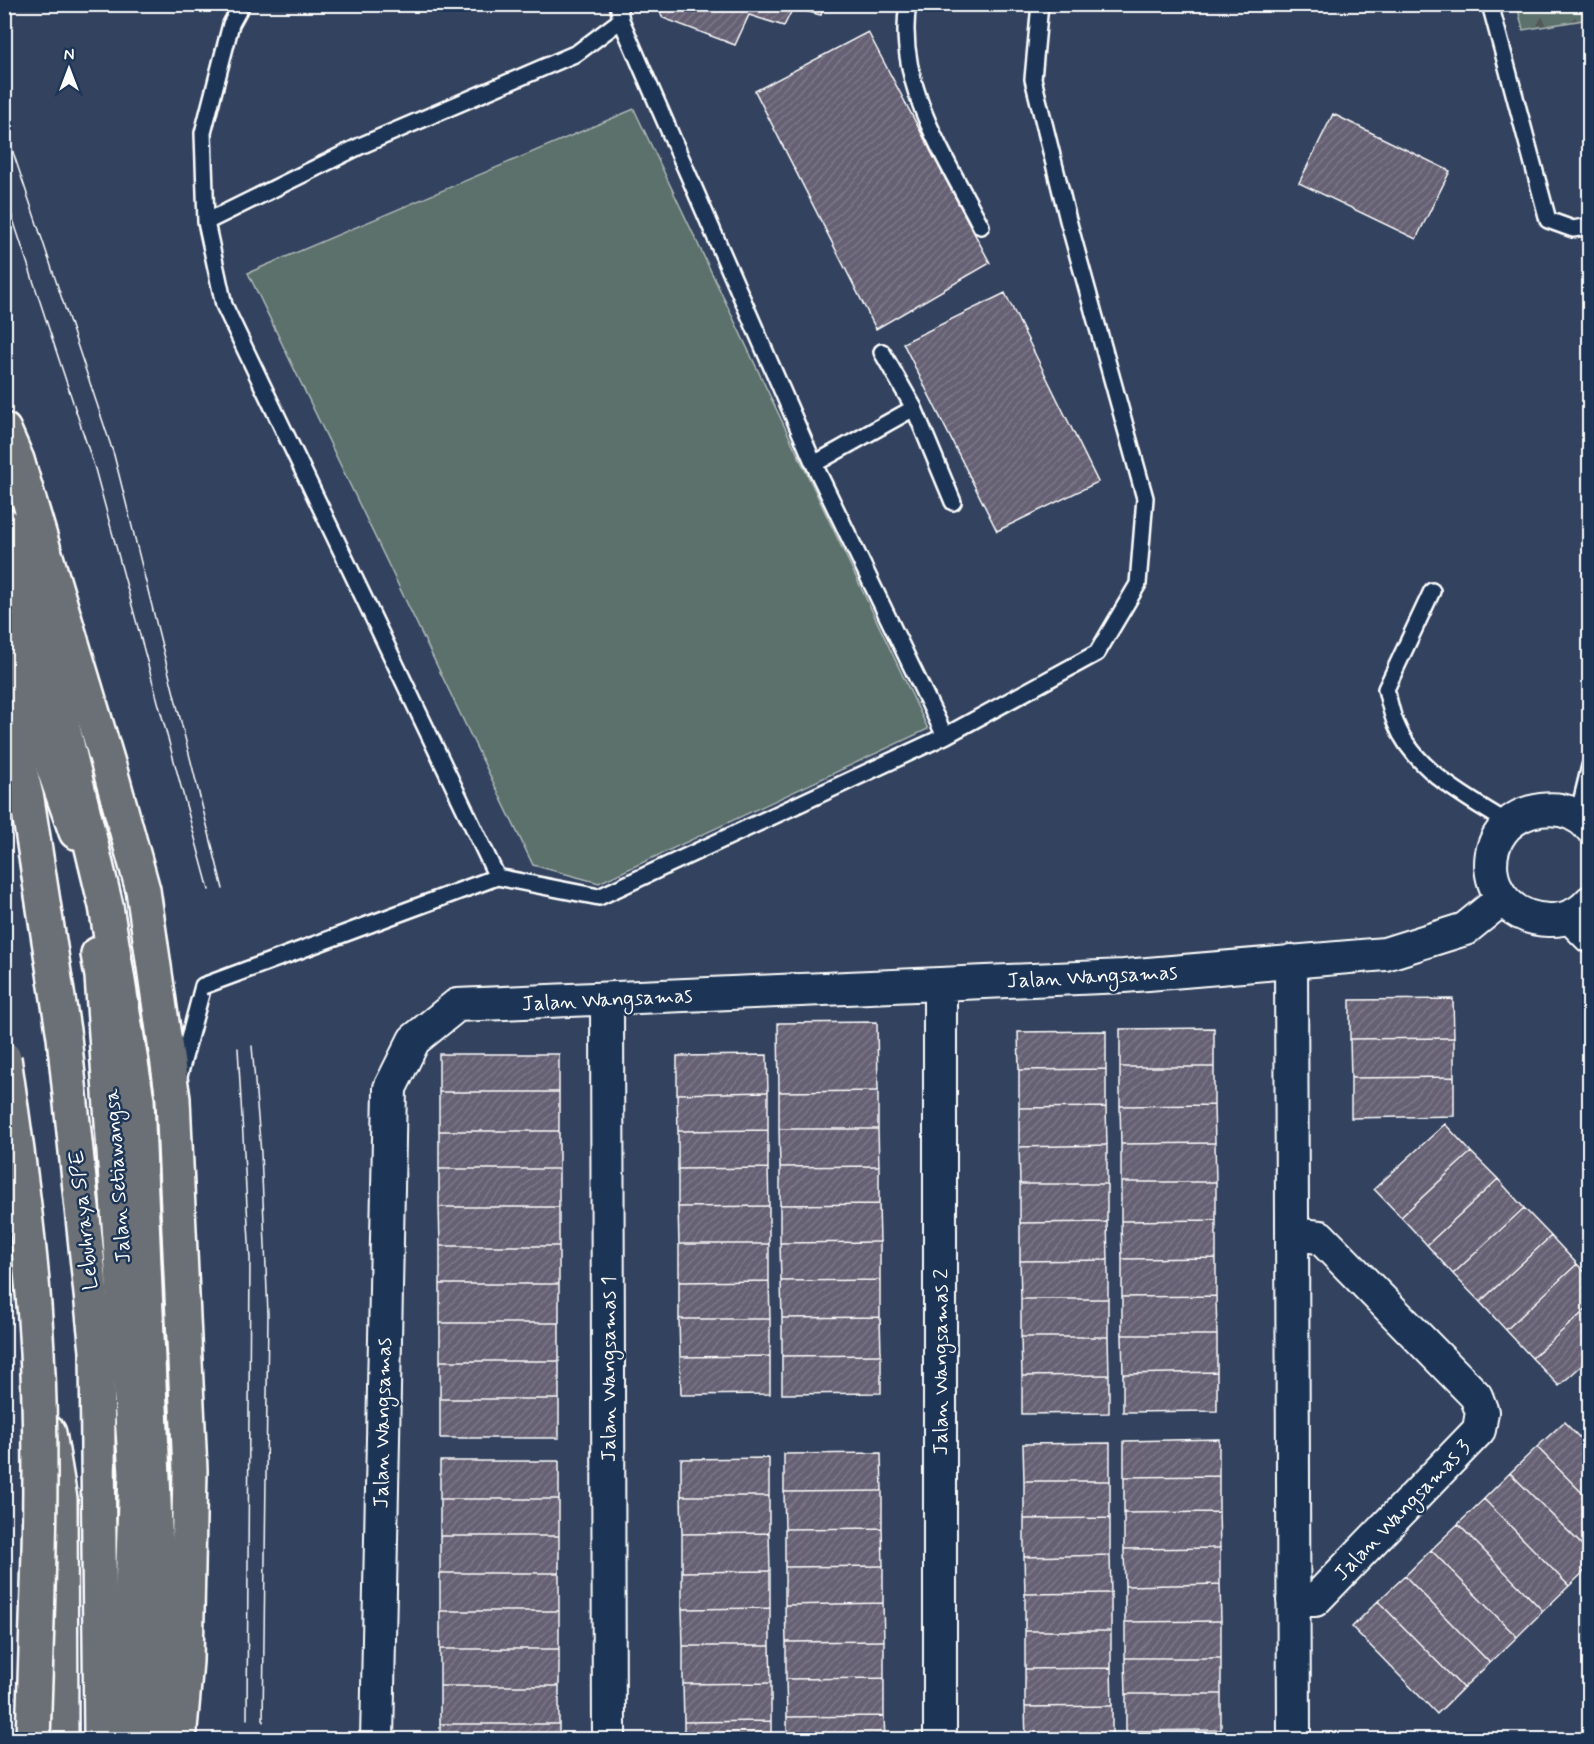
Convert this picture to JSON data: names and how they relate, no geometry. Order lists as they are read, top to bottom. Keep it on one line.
{"streets":{"main road":["Jalan Setiawangsa","Lebuhraya SPE"],"street":["Jalan Wangsamas","Jalan Wangsamas 2","Jalan Wangsamas 1","Jalan Wangsamas 3"]},"crossings":[["Jalan Wangsamas","Jalan Wangsamas 2"],["Jalan Wangsamas","Jalan Wangsamas 1"]],"north":"top"}
